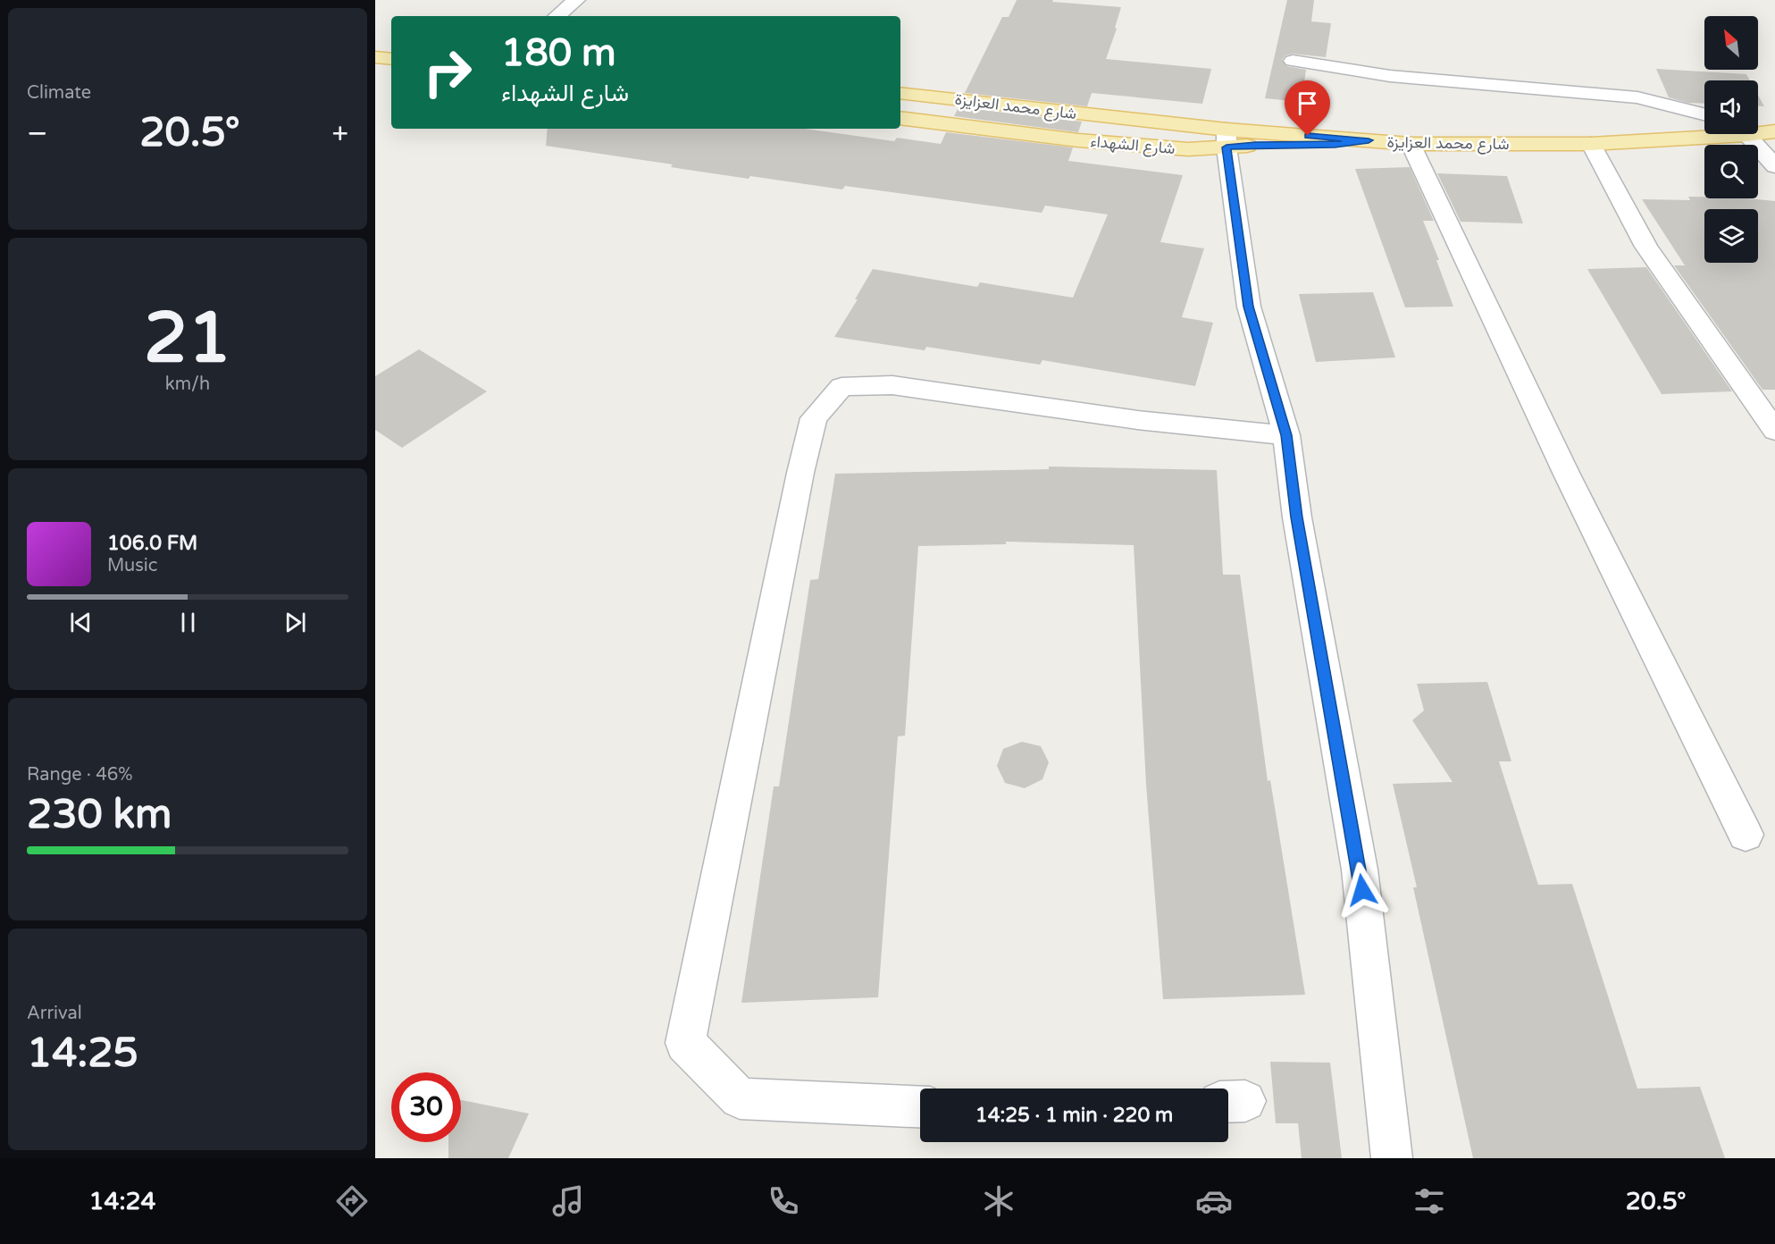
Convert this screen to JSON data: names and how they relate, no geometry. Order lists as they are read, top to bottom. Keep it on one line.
{"streets":{"main road":["شارع محمد العزايزة","شارع الشهداء"]},"crossings":[["شارع محمد العزايزة","شارع الشهداء"]],"north":"top left","page":{"tile":["Climate",["21","km/h"],["Range · 46%","230 km"],["Arrival","14:25"]],"turn":["180 m","شارع الشهداء"],"heat":["−","20.5°","+"],"song":["106.0 FM","Music"],"limit":"30","trip":"14:25 · 1 min · 220 m","tabs":["14:24","20.5°"]}}
